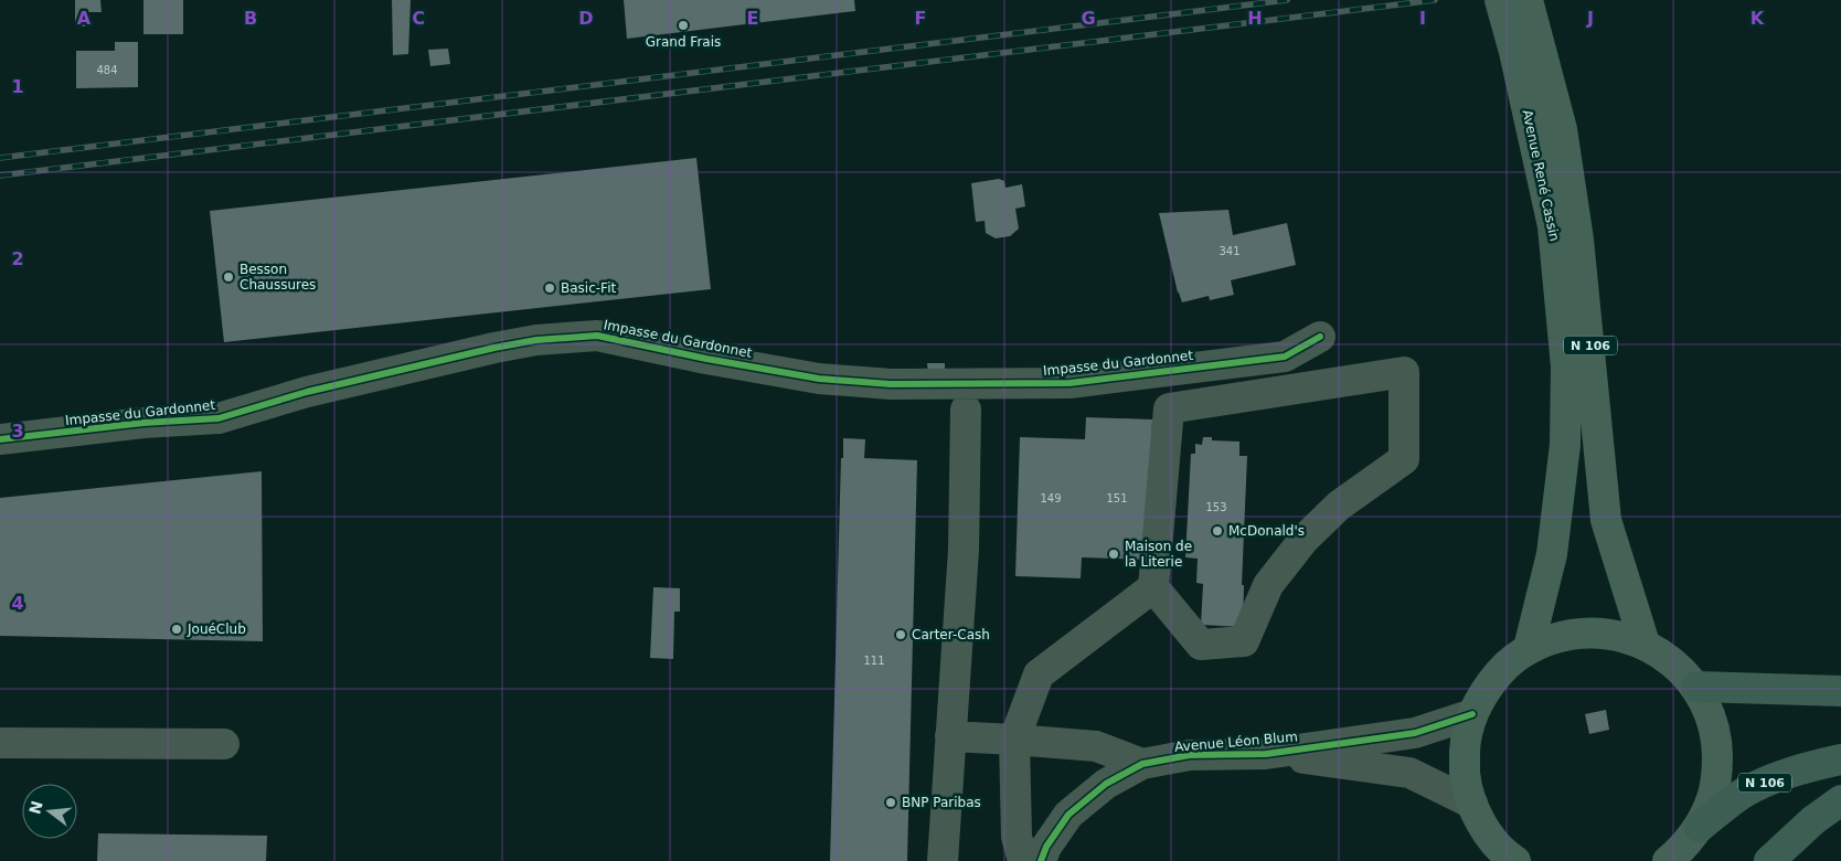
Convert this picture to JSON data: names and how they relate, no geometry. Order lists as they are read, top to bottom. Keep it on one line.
{"streets":{"highway":["N 106"],"main road":["Avenue René Cassin"],"street":["Impasse du Gardonnet","Avenue Léon Blum"]},"places":["Grand Frais","Besson Chaussures","Basic-Fit","McDonald's","Maison de la Literie","JouéClub","Carter-Cash","BNP Paribas"],"house_numbers":["484","341","149","151","153","111"],"north":"left","grid":{"columns":["A","B","C","D","E","F","G","H","I","J","K"],"rows":["1","2","3","4"]}}
